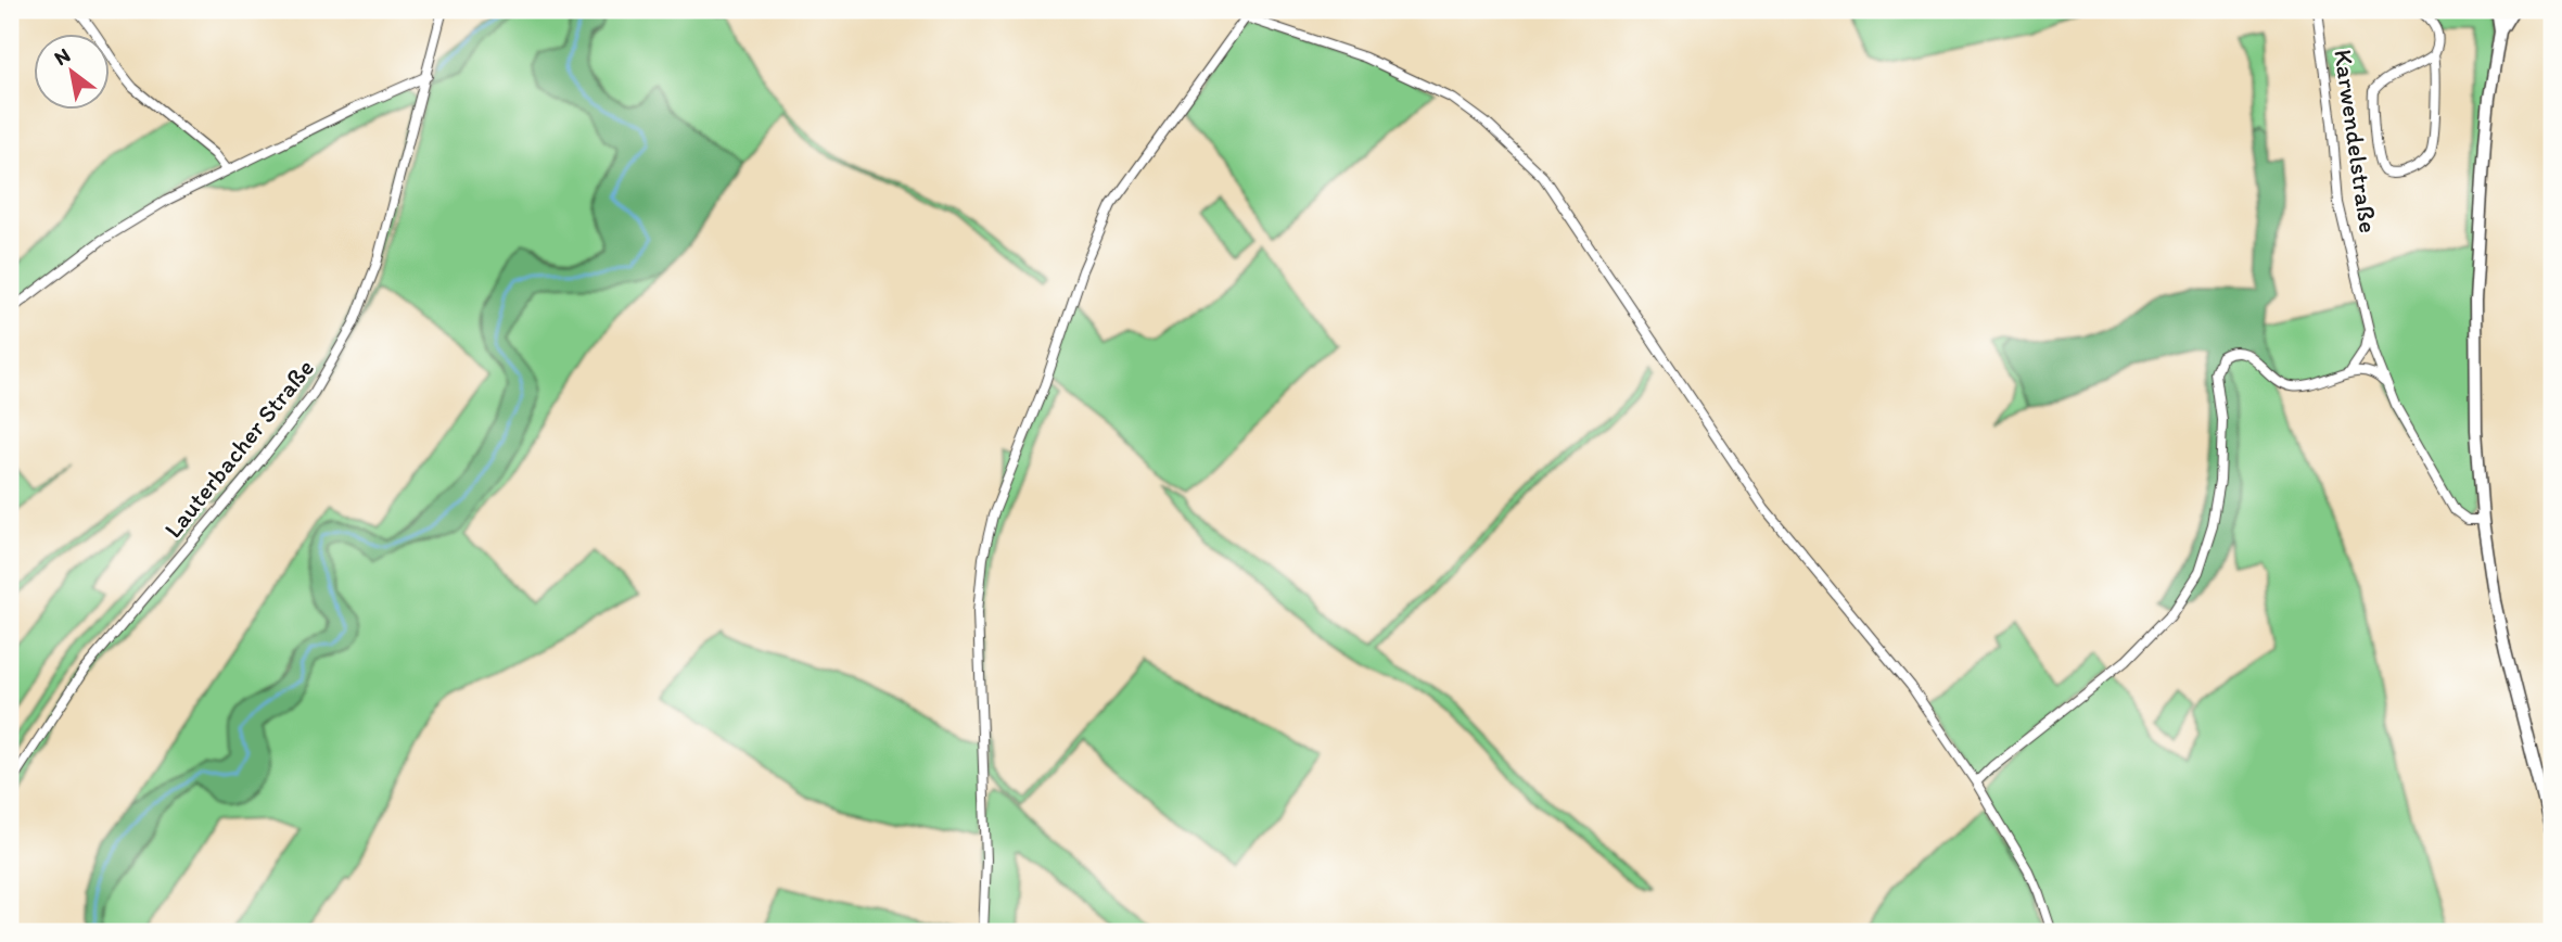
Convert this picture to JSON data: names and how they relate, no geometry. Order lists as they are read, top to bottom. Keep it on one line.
{"streets":{"street":["Karwendelstraße","Lauterbacher Straße"]},"north":"top left"}
